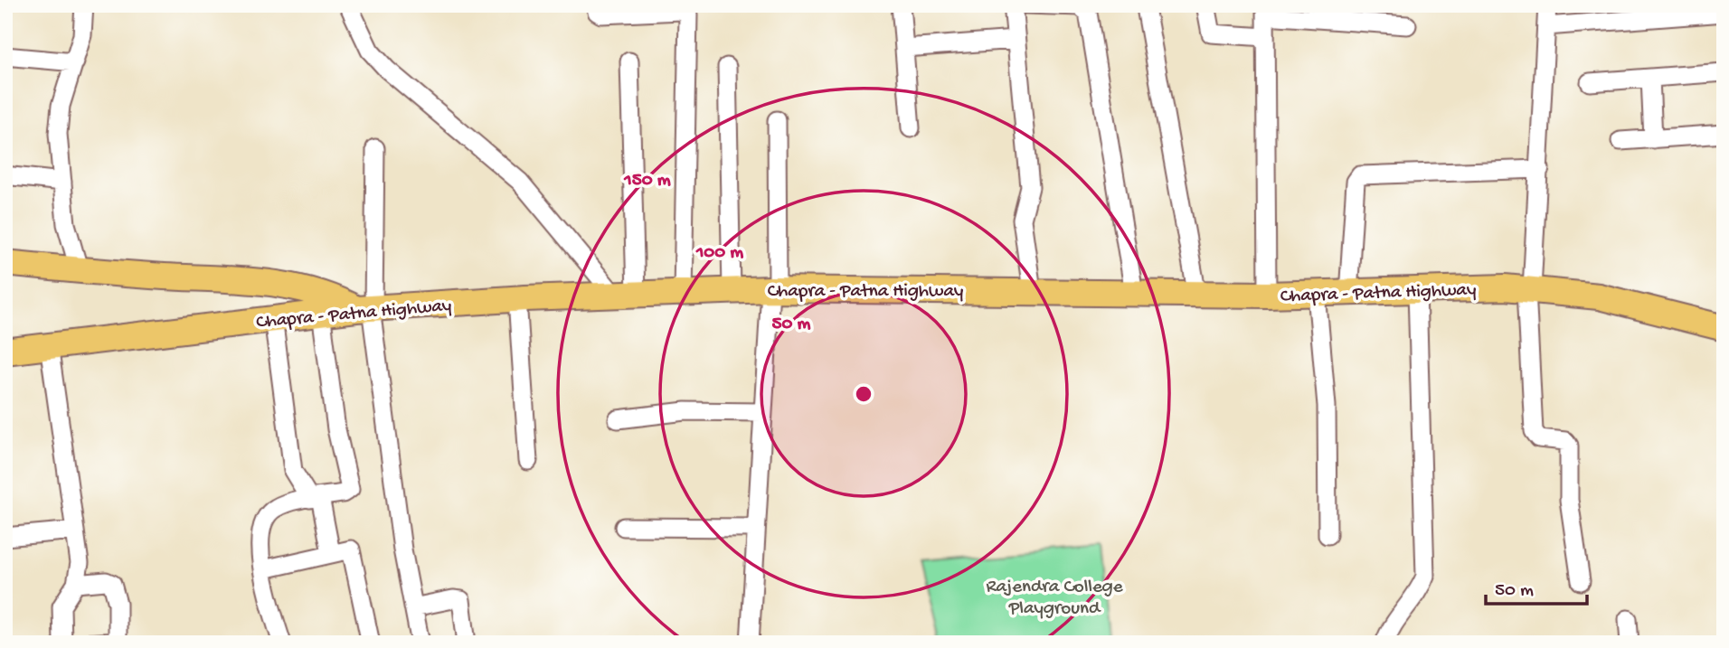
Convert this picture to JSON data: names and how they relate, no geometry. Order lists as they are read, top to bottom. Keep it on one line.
{"streets":{"highway":["Chapra - Patna Highway"]},"parks":["Rajendra College Playground"],"scale_bar":"50 m","rings":["150 m","100 m","50 m"]}
